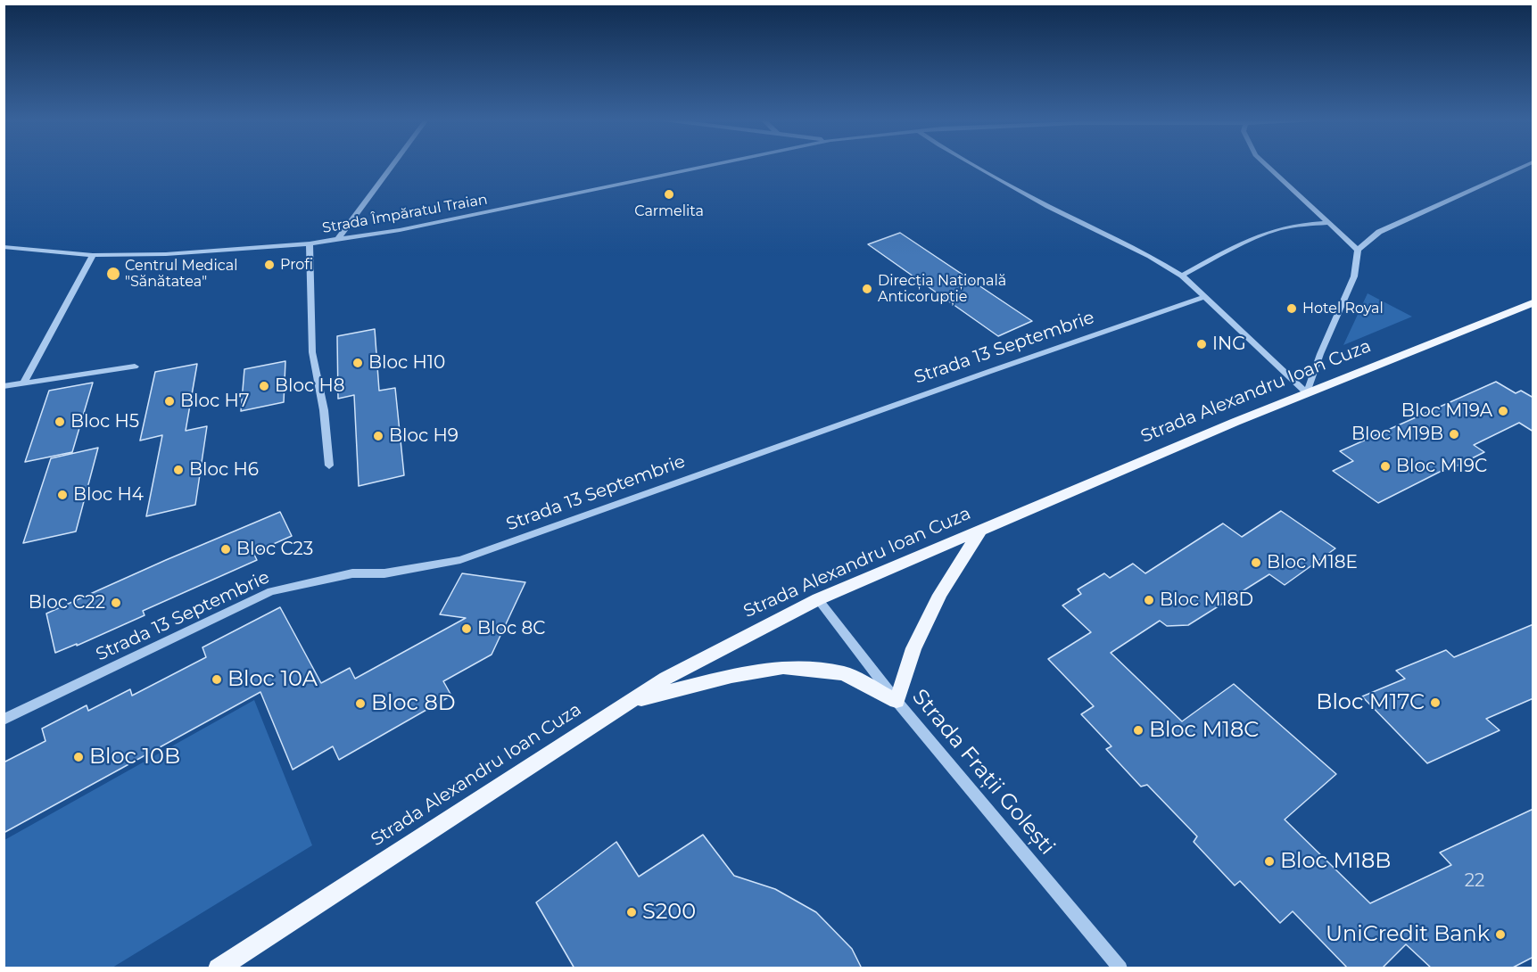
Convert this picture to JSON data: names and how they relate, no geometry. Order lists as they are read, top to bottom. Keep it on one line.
{"streets":{"main road":["Strada Alexandru Ioan Cuza"],"street":["Strada Împăratul Traian","Strada 13 Septembrie","Strada Frații Golești"]},"crossings":[["Strada Alexandru Ioan Cuza","Strada Frații Golești"]],"places":["Carmelita","Profi","Centrul Medical \"Sănătatea\"","Direcția Națională Anticorupție","Hotel Royal","ING","Bloc H10","Bloc H8","Bloc H7","Bloc M19A","Bloc H5","Bloc M19B","Bloc H9","Bloc M19C","Bloc H6","Bloc H4","Bloc C23","Bloc M18E","Bloc M18D","Bloc C22","Bloc 8C","Bloc 10A","Bloc M17C","Bloc 8D","Bloc M18C","Bloc 10B","Bloc M18B","S200","UniCredit Bank"],"house_numbers":["22"]}
